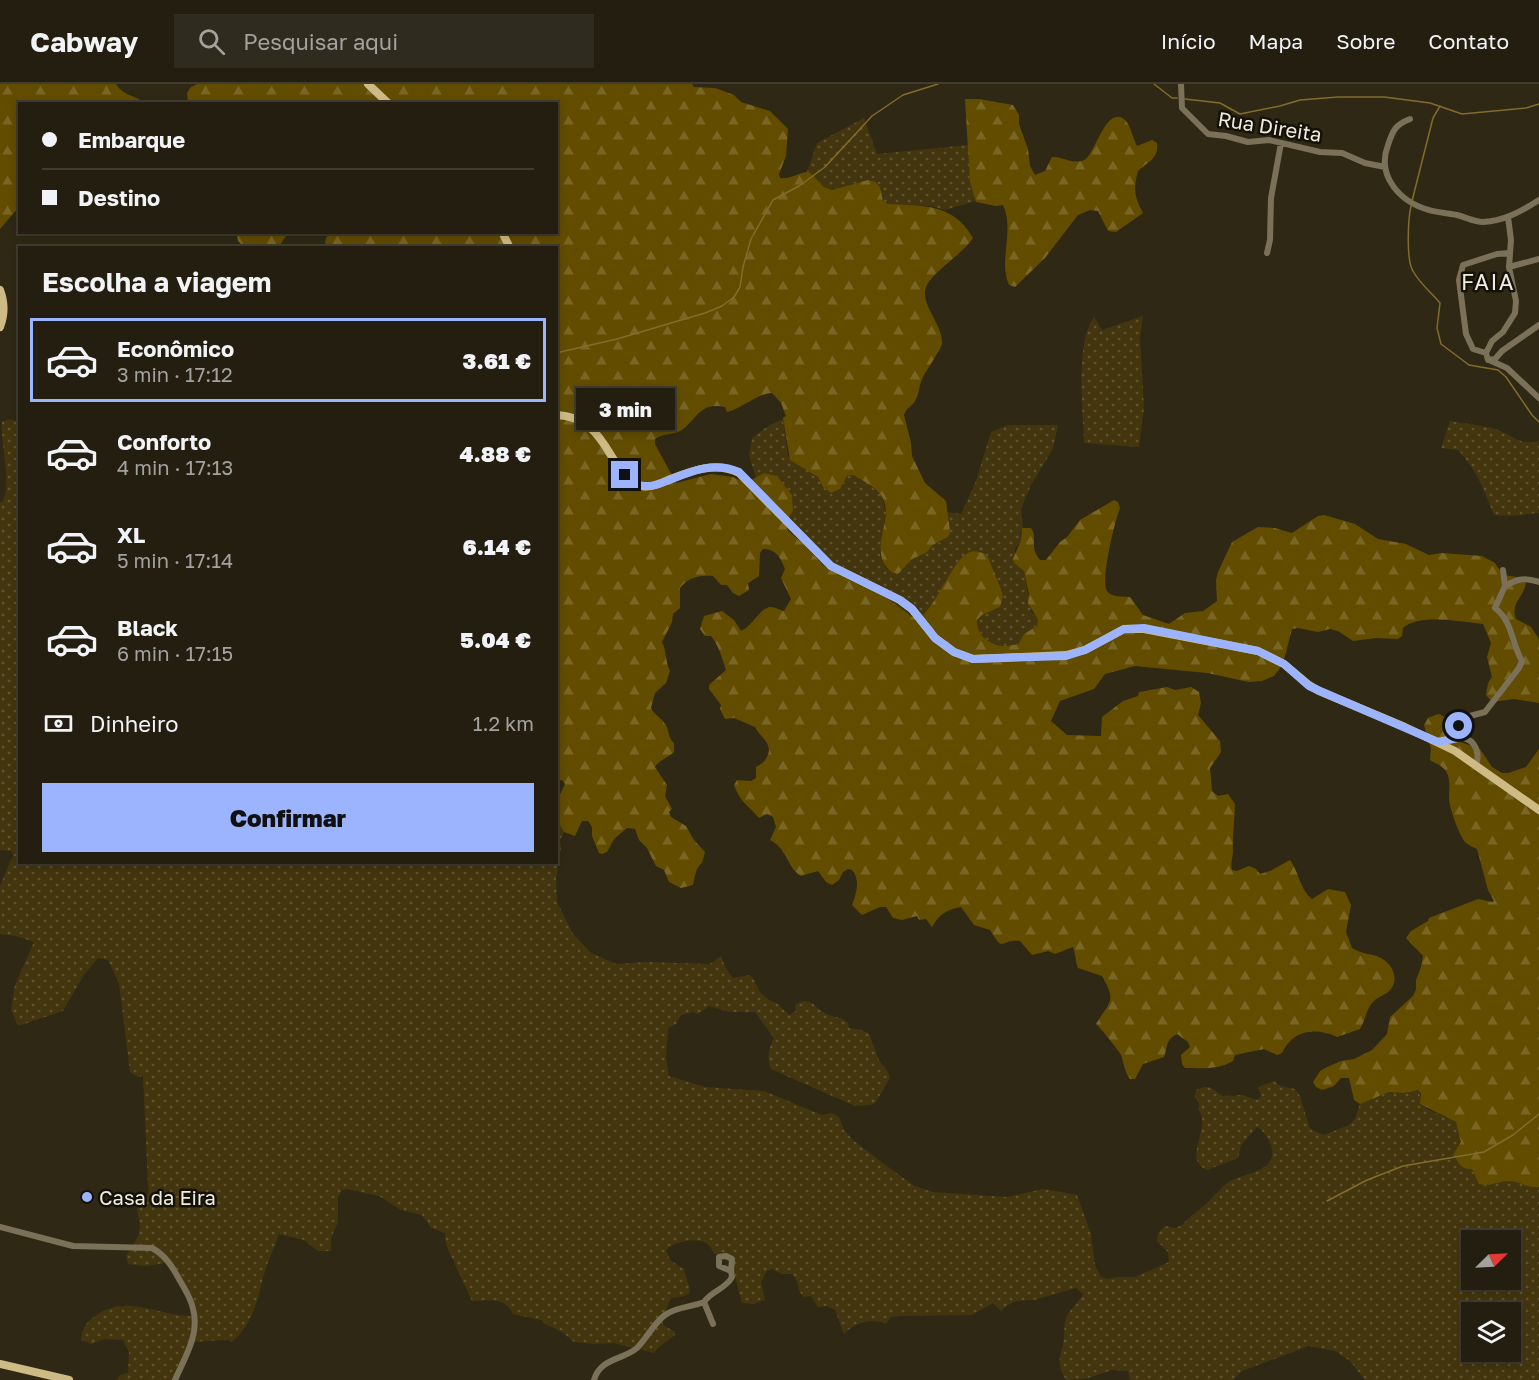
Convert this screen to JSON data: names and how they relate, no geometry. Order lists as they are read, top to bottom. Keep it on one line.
{"streets":{"street":["Rua Direita"]},"districts":["FAIA"],"places":["Casa da Eira"],"north":"top right","page":{"header":"Cabway","search":"Pesquisar aqui","nav":["Início","Mapa","Sobre","Contato"],"banner":["Embarque","Destino"],"heading":"Escolha a viagem","list":[{"name":"Econômico","note":"3 min · 17:12","value":"3.61 €"},{"name":"Conforto","note":"4 min · 17:13","value":"4.88 €"},{"name":"XL","note":"5 min · 17:14","value":"6.14 €"},{"name":"Black","note":"6 min · 17:15","value":"5.04 €"}],"bubble":"3 min","pay":["Dinheiro","1.2 km"],"buttons":"Confirmar"}}
